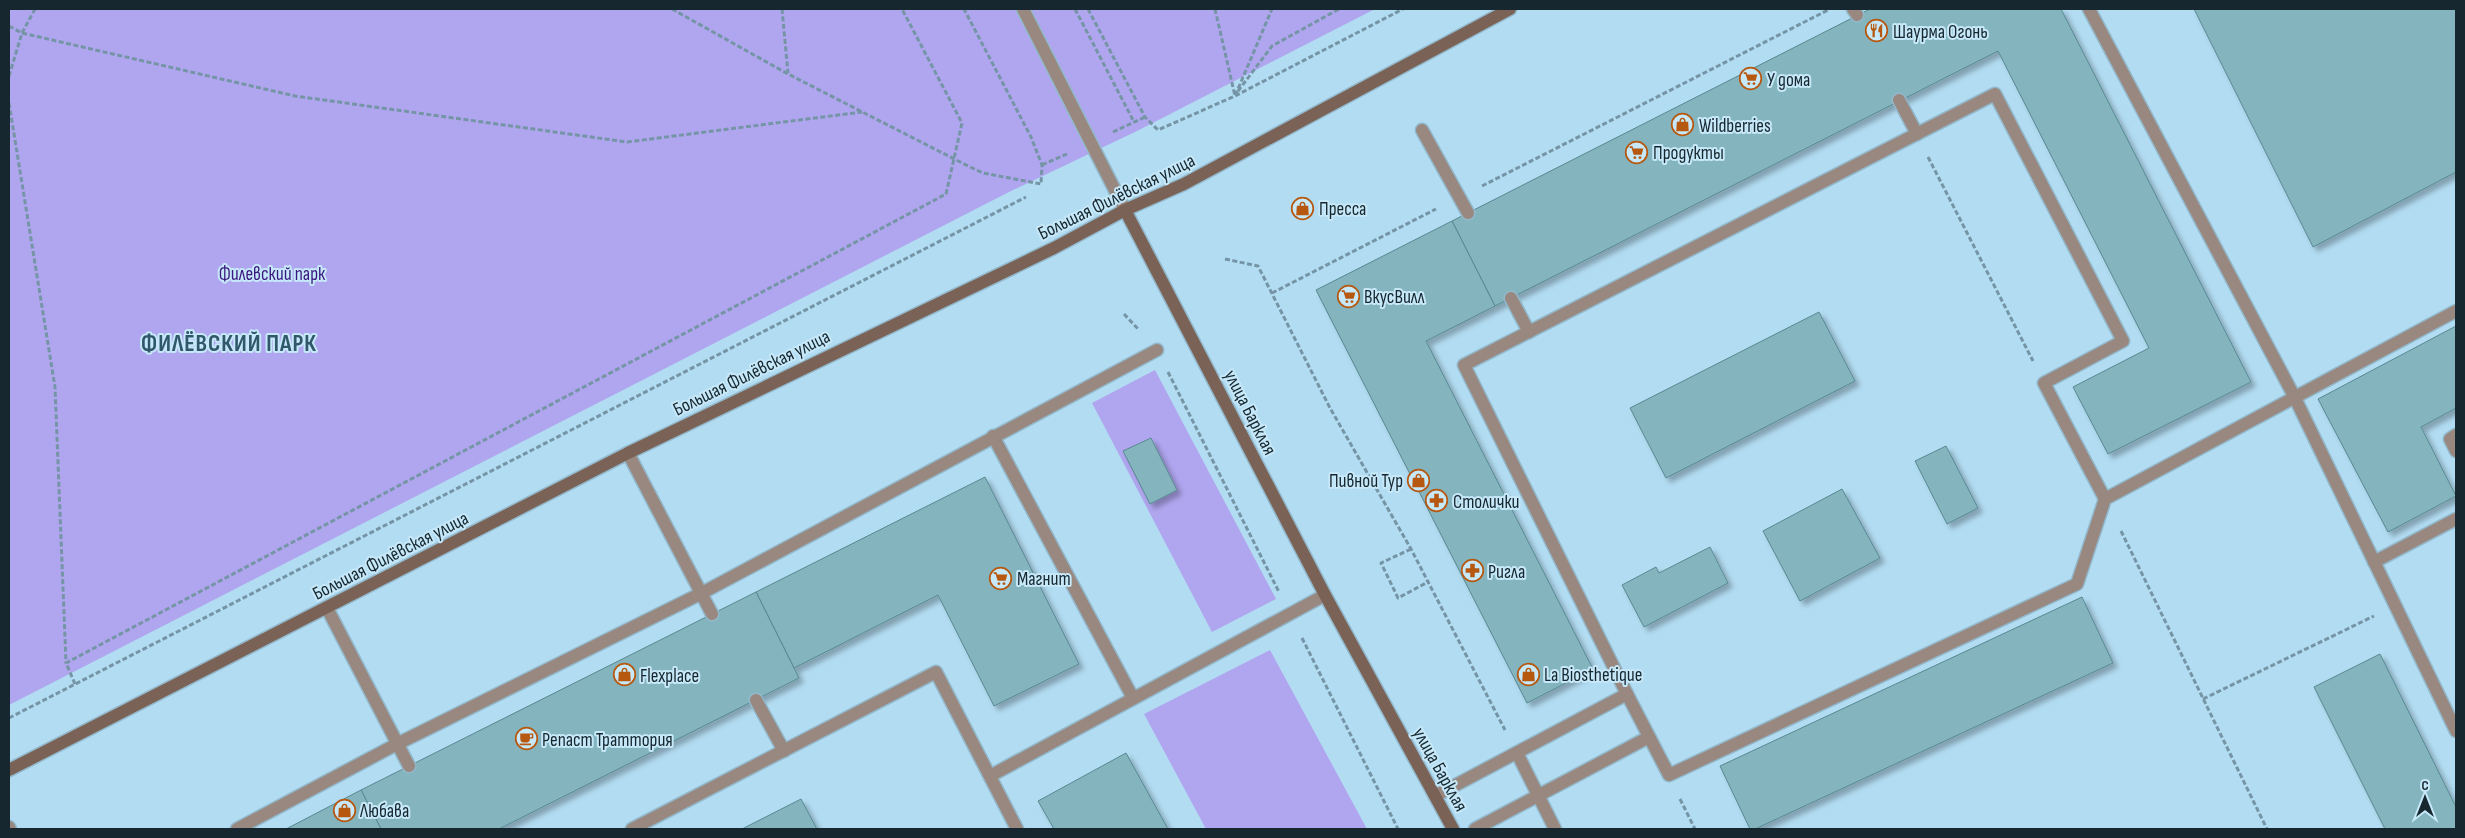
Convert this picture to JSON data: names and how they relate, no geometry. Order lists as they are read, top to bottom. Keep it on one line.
{"streets":{"main road":["Большая Филёвская улица","улица Барклая"]},"crossings":[["Большая Филёвская улица","улица Барклая"]],"districts":["ФИЛЁВСКИЙ ПАРК"],"parks":["Филевский парк"],"places":{"restaurant":["Шаурма Огонь"],"supermarket":["У дома","Продукты","ВкусВилл","Магнит"],"shop":["Wildberries","Пресса","Пивной Тур","La Biosthetique","Flexplace","Любава"],"pharmacy":["Столички","Ригла"],"cafe":["Репаст Траттория"]},"north":"top"}
